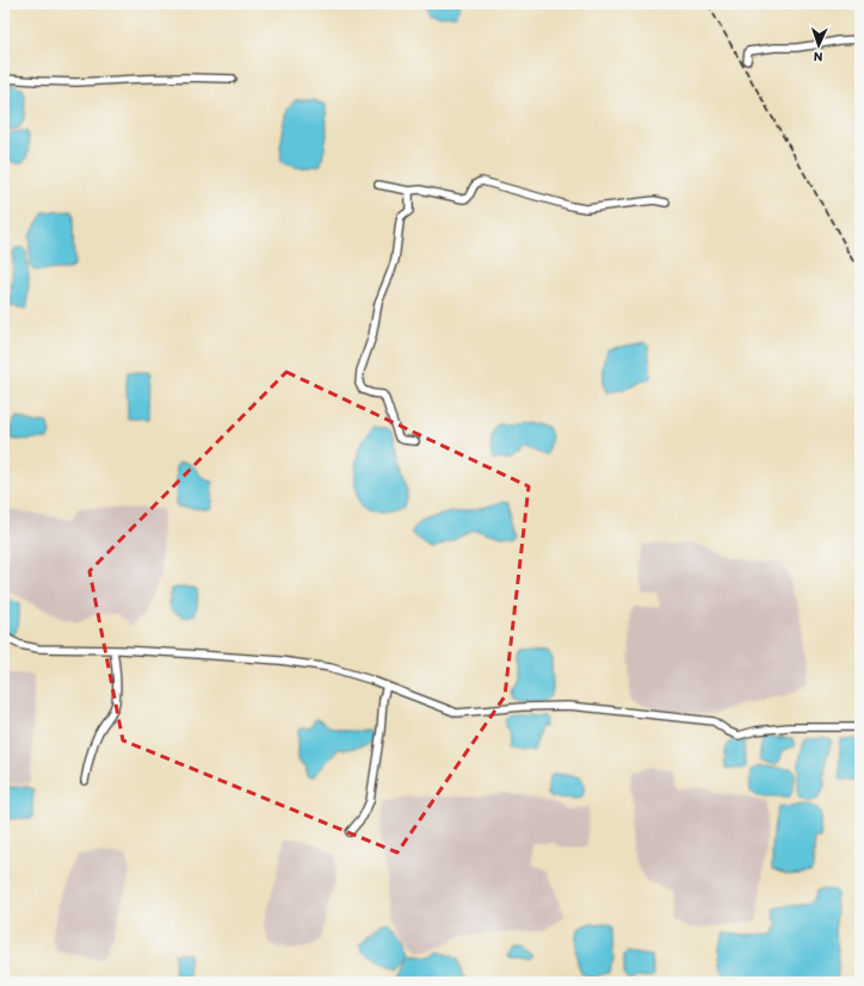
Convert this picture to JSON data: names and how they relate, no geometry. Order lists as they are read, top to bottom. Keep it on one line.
{"north":"bottom"}
